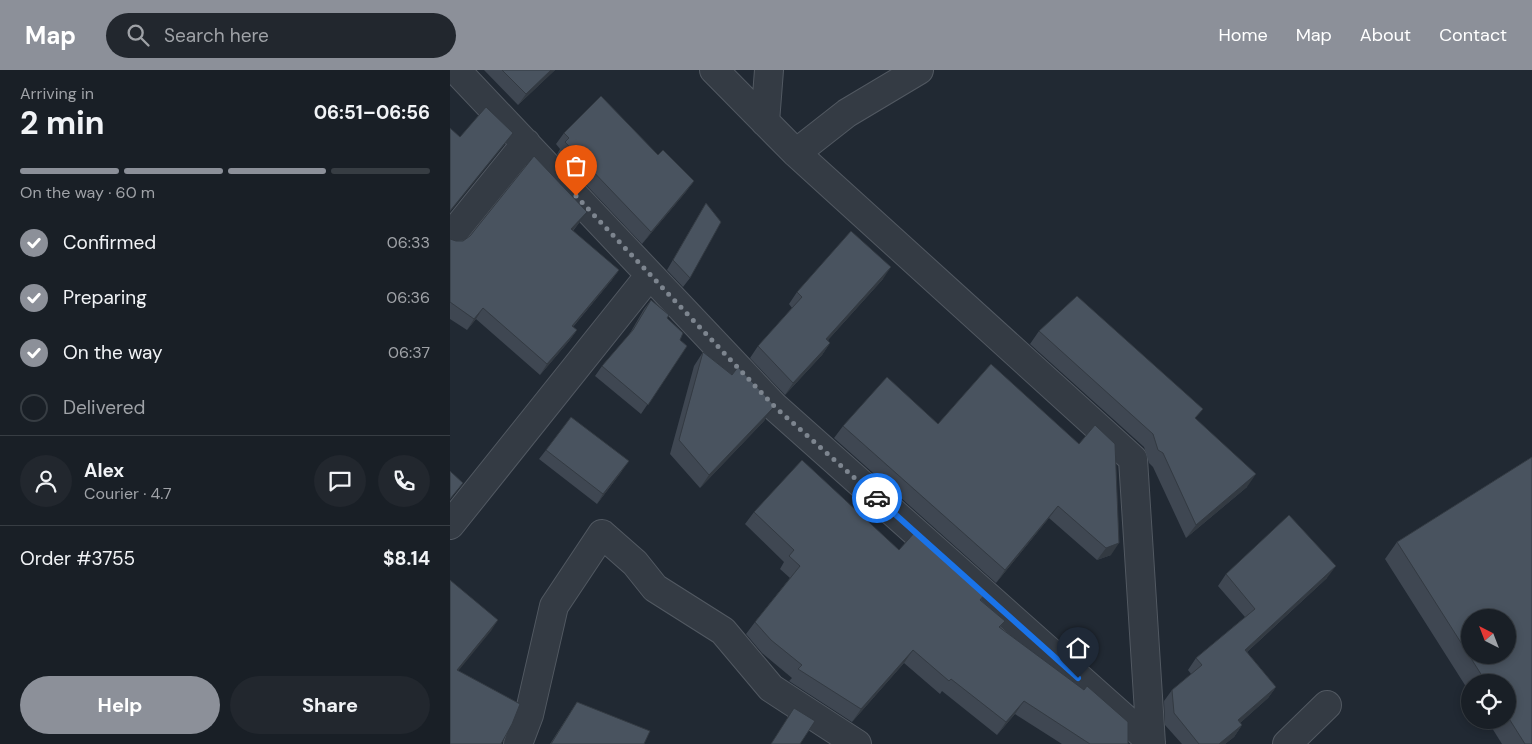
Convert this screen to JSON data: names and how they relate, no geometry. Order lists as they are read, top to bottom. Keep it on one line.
{"north":"top left","page":{"header":"Map","search":"Search here","nav":["Home","Map","About","Contact"],"heading":["2 min","Arriving in","06:51–06:56"],"panel":["Alex","Courier · 4.7","Order #3755","$8.14"],"bar":"On the way · 60 m","list":[["Confirmed","06:33"],["Preparing","06:36"],["On the way","06:37"],"Delivered"],"buttons":["Help","Share"]}}
